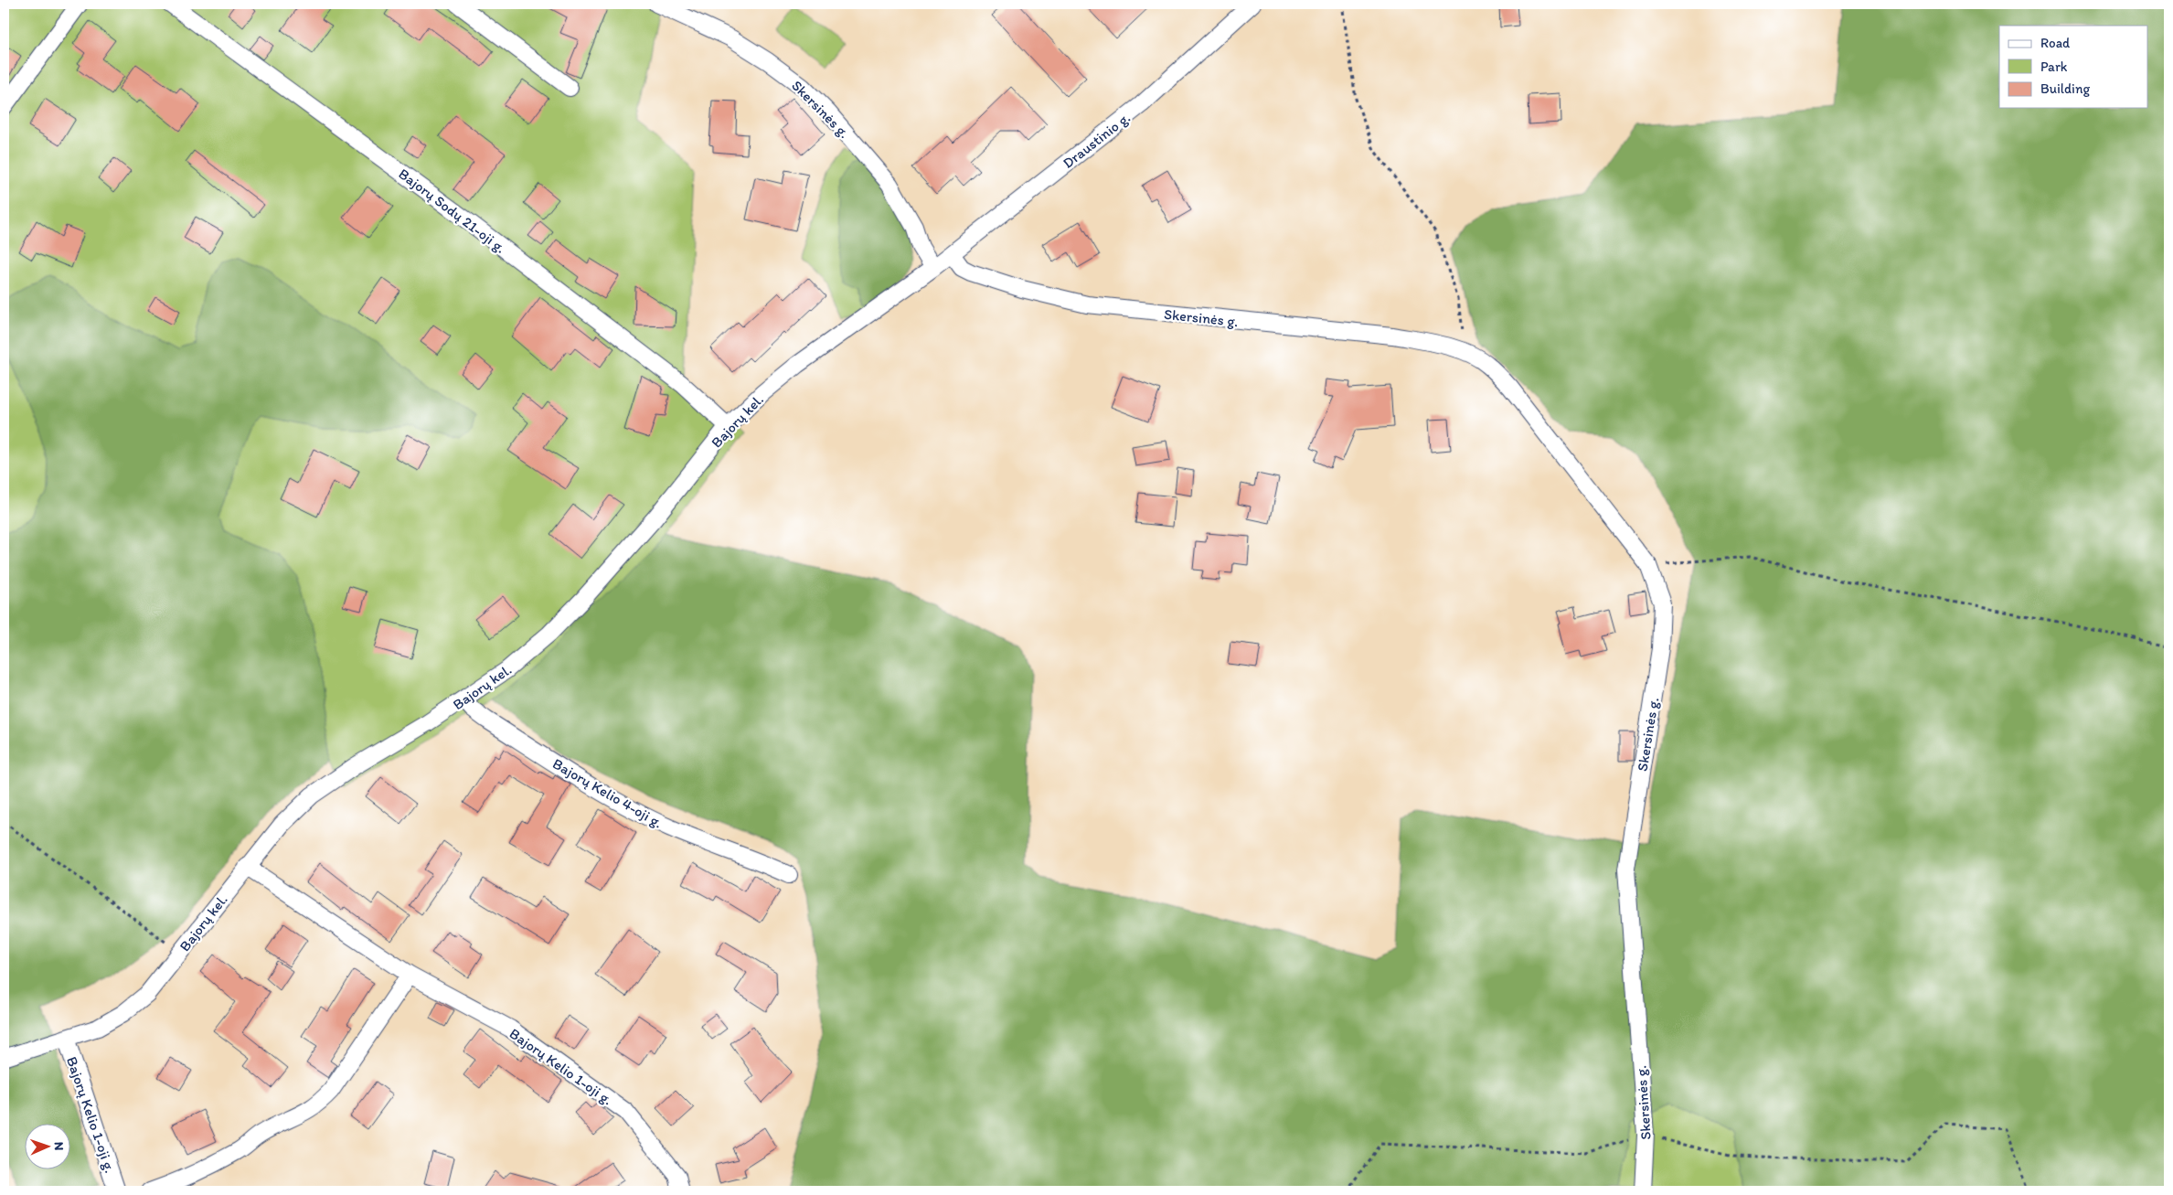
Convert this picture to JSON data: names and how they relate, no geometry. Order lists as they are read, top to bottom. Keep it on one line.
{"streets":{"street":["Skersinės g.","Draustinio g.","Bajorų Sodų 21-oji g.","Bajorų kel.","Bajorų Kelio 4-oji g.","Bajorų Kelio 1-oji g."]},"crossings":[["Skersinės g.","Draustinio g."],["Skersinės g.","Bajorų kel."],["Draustinio g.","Bajorų kel."],["Bajorų Sodų 21-oji g.","Bajorų kel."],["Bajorų kel.","Bajorų Kelio 4-oji g."],["Bajorų kel.","Bajorų Kelio 1-oji g."]],"legend":["Road","Park","Building"],"north":"right"}
